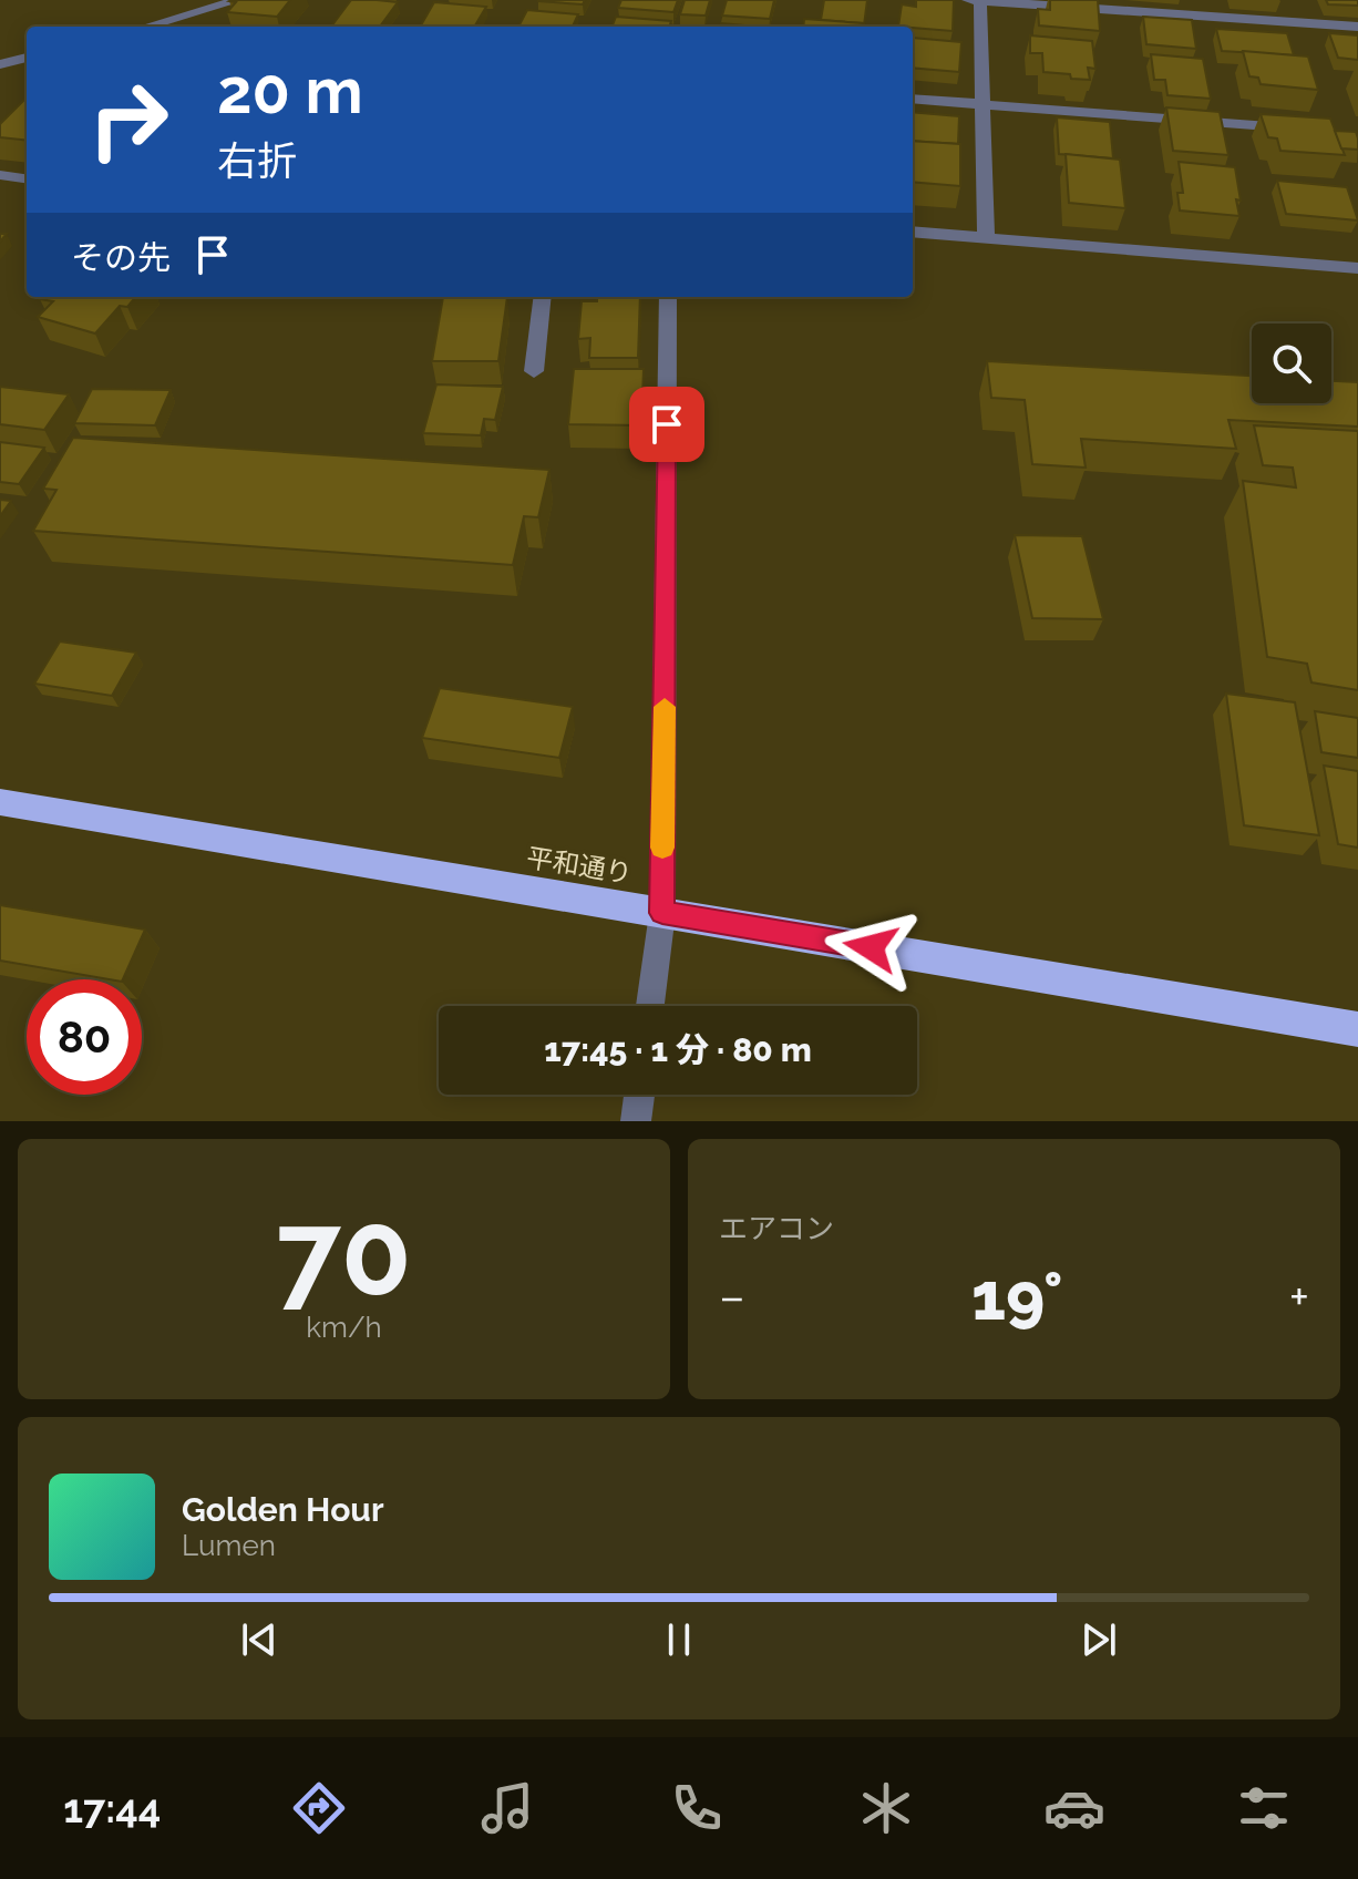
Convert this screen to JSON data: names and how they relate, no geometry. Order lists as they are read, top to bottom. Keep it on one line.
{"streets":{"highway":["平和通り"]},"page":{"turn":["20 m","右折"],"then":"その先","limit":"80","trip":"17:45 · 1 分 · 80 m","tile":[["70","km/h"],"エアコン"],"heat":["−","19°","+"],"song":["Golden Hour","Lumen"],"tabs":"17:44"}}
